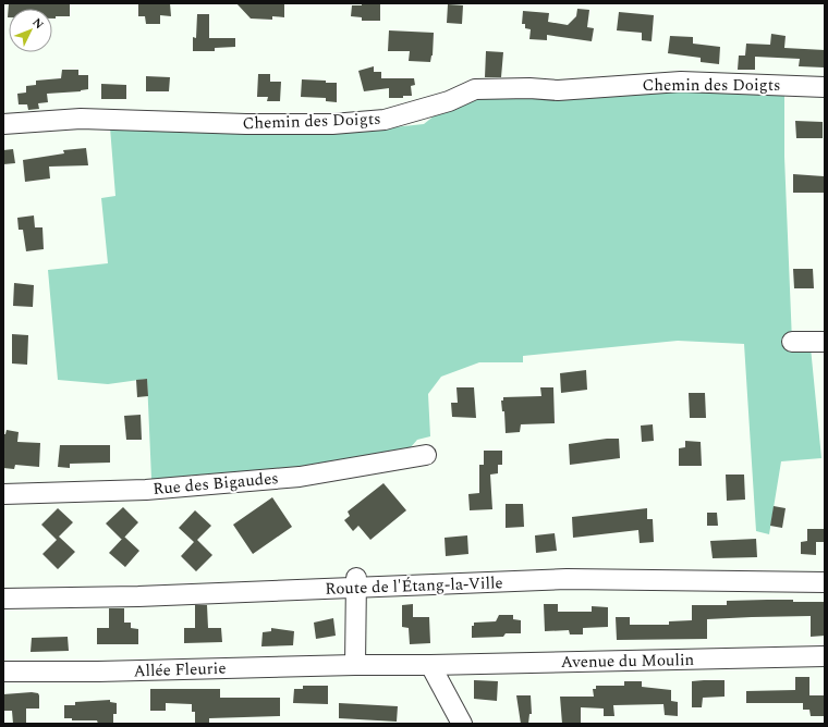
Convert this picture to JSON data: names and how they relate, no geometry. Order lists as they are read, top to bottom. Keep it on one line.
{"streets":{"street":["Chemin des Doigts","Rue des Bigaudes","Route de l'Étang-la-Ville","Avenue du Moulin","Allée Fleurie"]},"crossings":[["Avenue du Moulin","Allée Fleurie"]],"north":"top right"}
